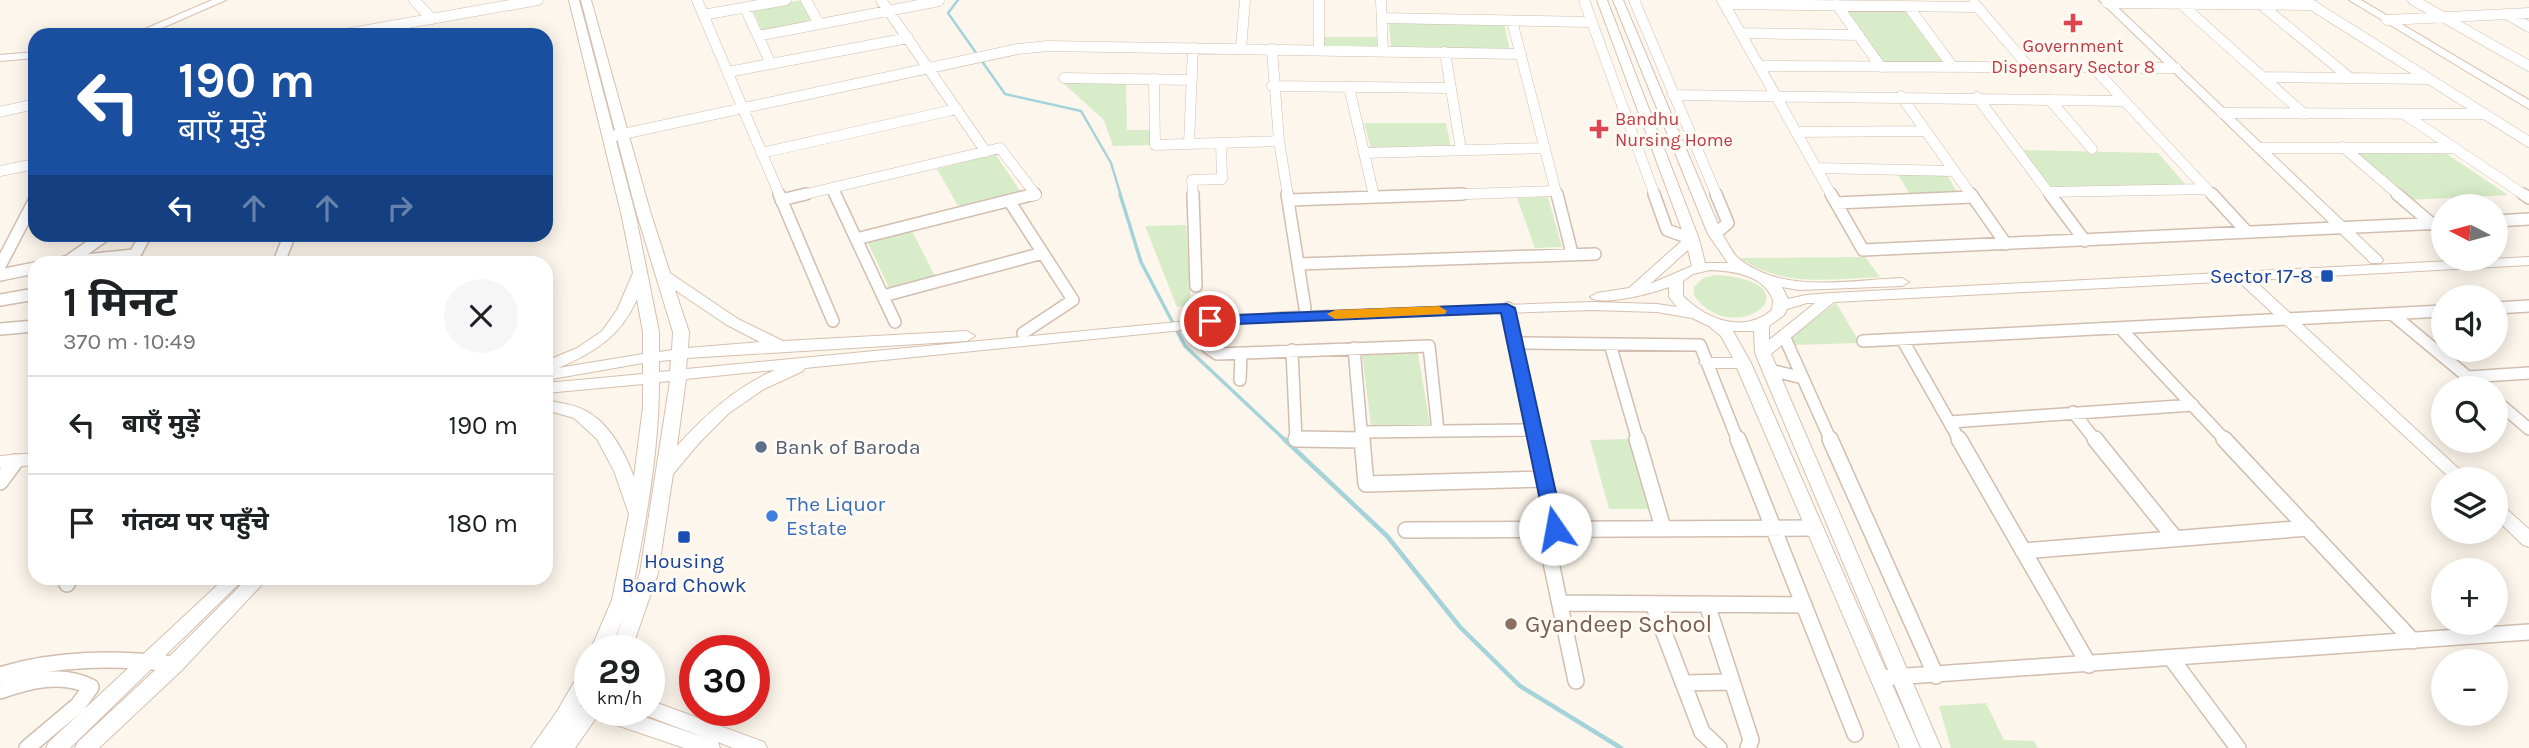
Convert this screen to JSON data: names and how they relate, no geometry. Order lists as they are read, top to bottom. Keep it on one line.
{"places":{"health":["Government Dispensary Sector 8","Bandhu Nursing Home"],"transit":["Sector 17-8","Housing Board Chowk"],"other":["Bank of Baroda","The Liquor Estate","Gyandeep School"]},"north":"left","page":{"turn":["190 m","बाएँ मुड़ें"],"map_buttons":["+","−"],"heading":["1 मिनट","370 m · 10:49"],"list":[{"name":"बाएँ मुड़ें","value":"190 m"},{"name":"गंतव्य पर पहुँचे","value":"180 m"}],"speed":"29 km/h","limit":"30"}}
